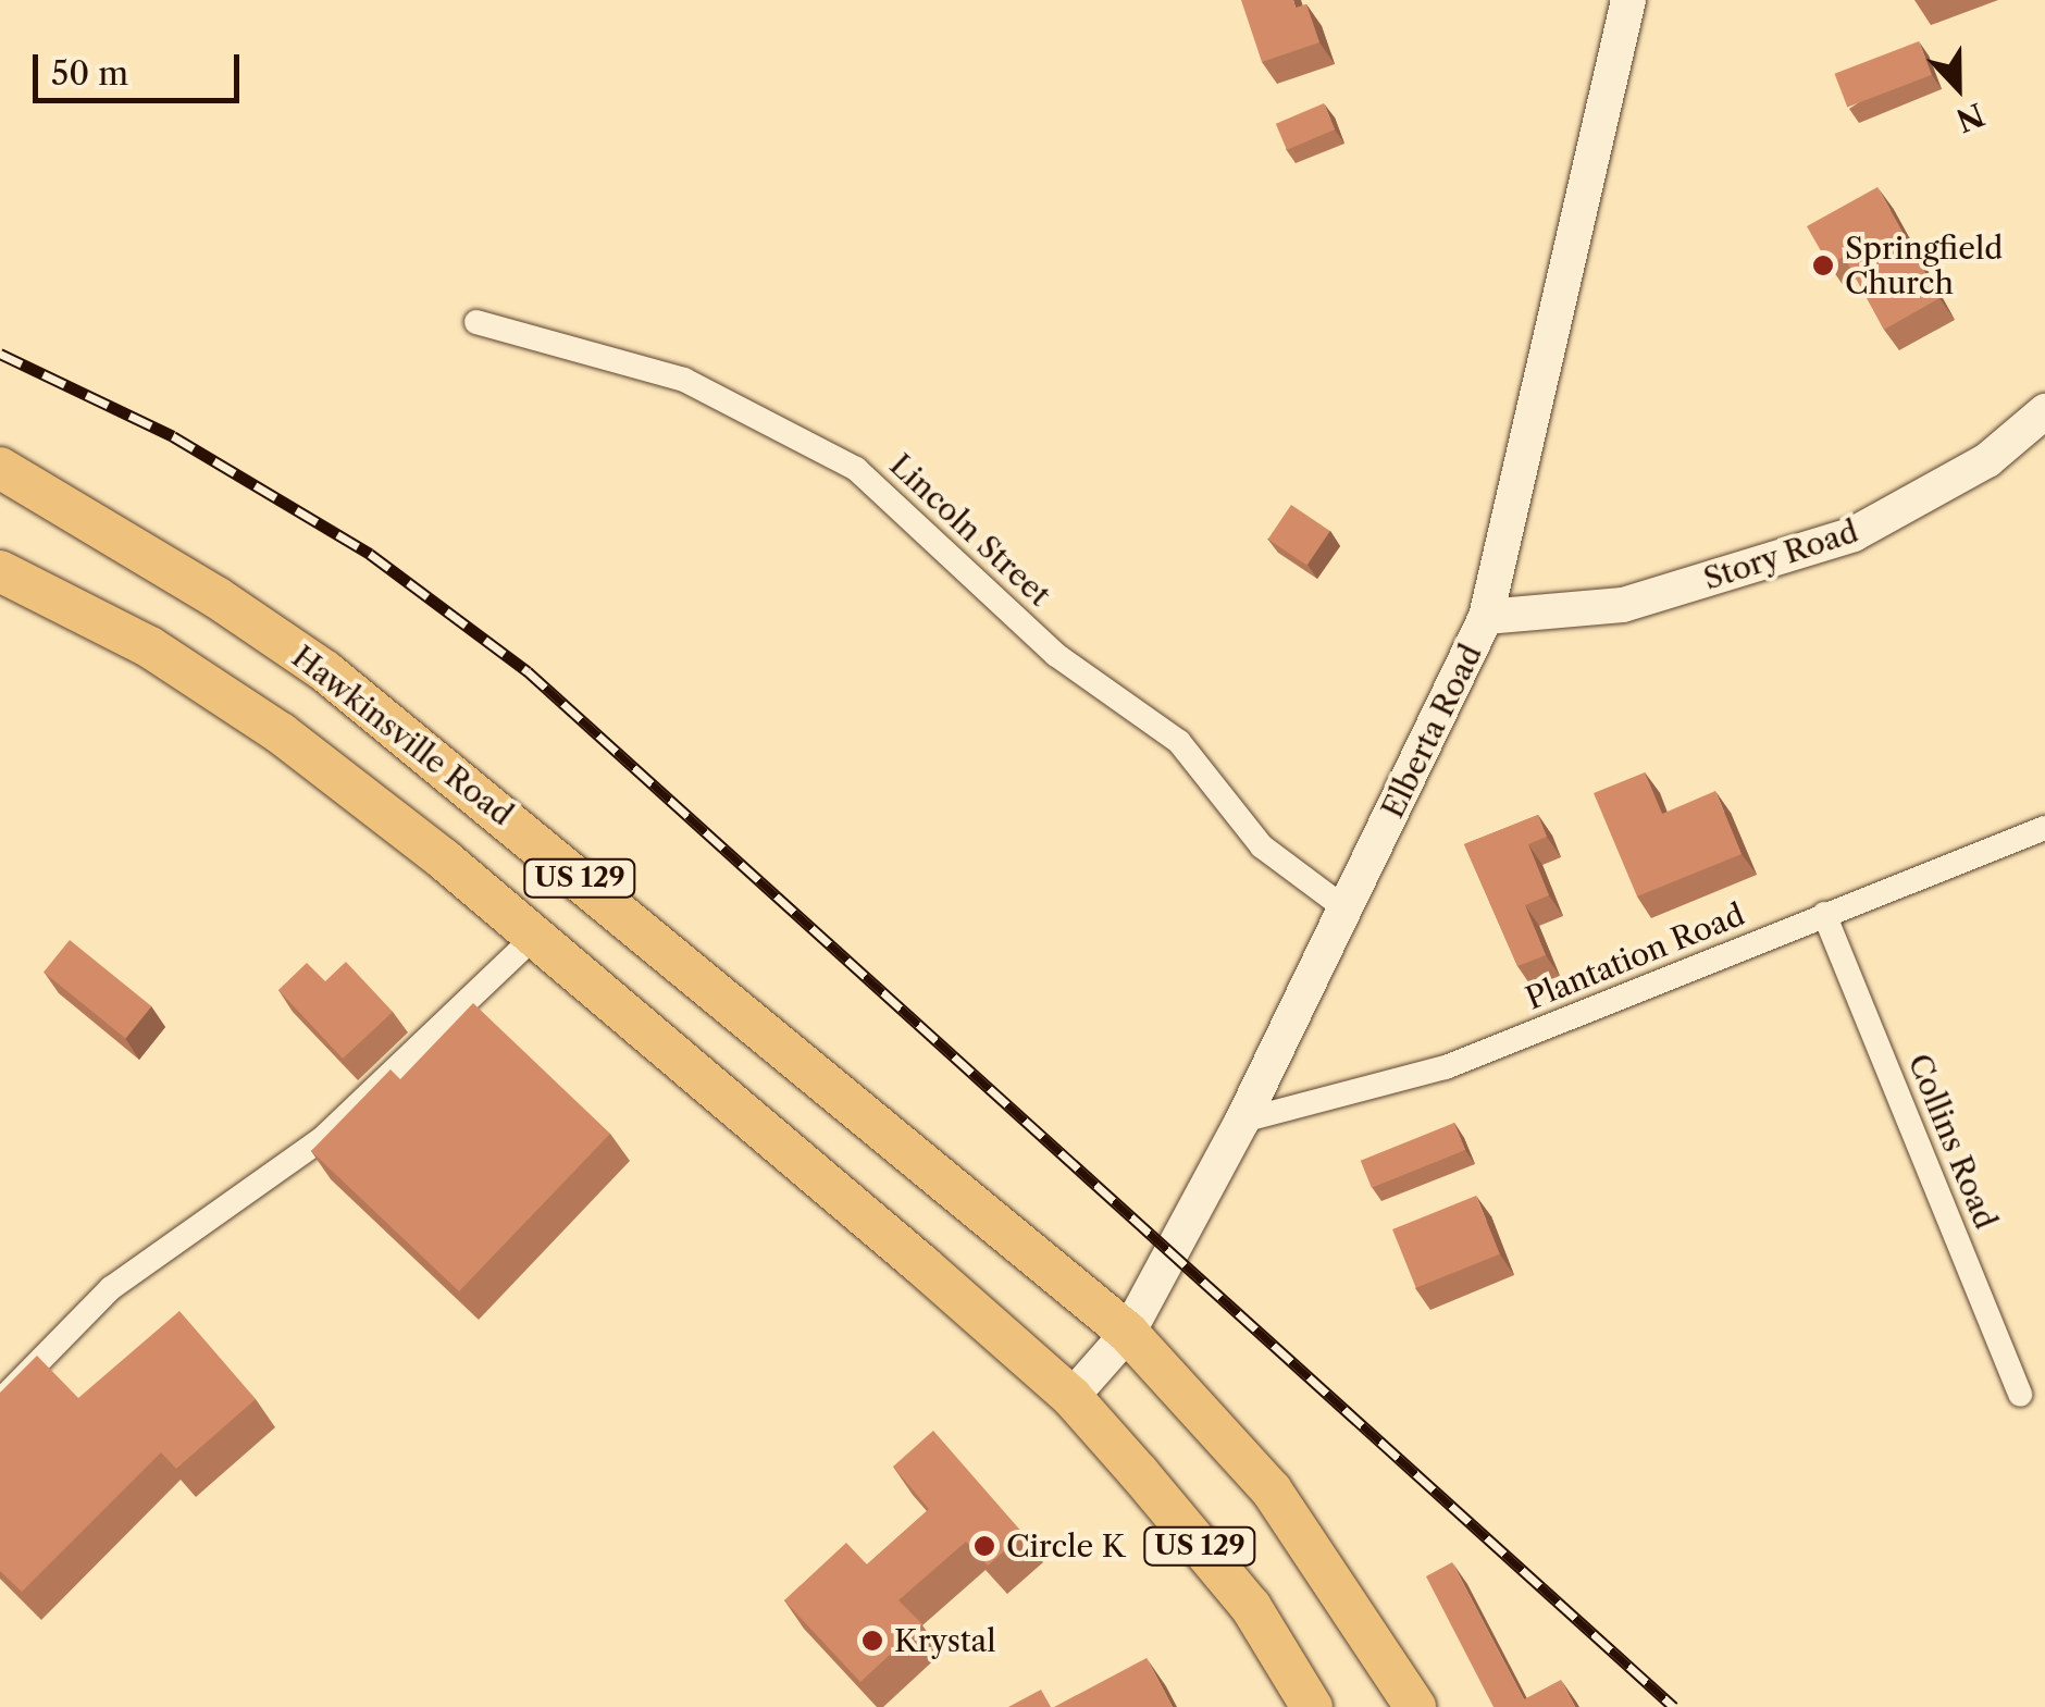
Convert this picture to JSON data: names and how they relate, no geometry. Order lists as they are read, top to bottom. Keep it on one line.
{"streets":{"main road":["Hawkinsville Road","US 129"],"street":["Lincoln Street","Story Road","Elberta Road","Plantation Road","Collins Road"]},"crossings":[["Lincoln Street","Elberta Road"],["Story Road","Elberta Road"],["Elberta Road","Hawkinsville Road"],["Elberta Road","US 129"],["Elberta Road","Plantation Road"],["Hawkinsville Road","US 129"],["Plantation Road","Collins Road"]],"places":["Springfield Church","Circle K","Krystal"],"scale_bar":"50 m","north":"bottom"}
